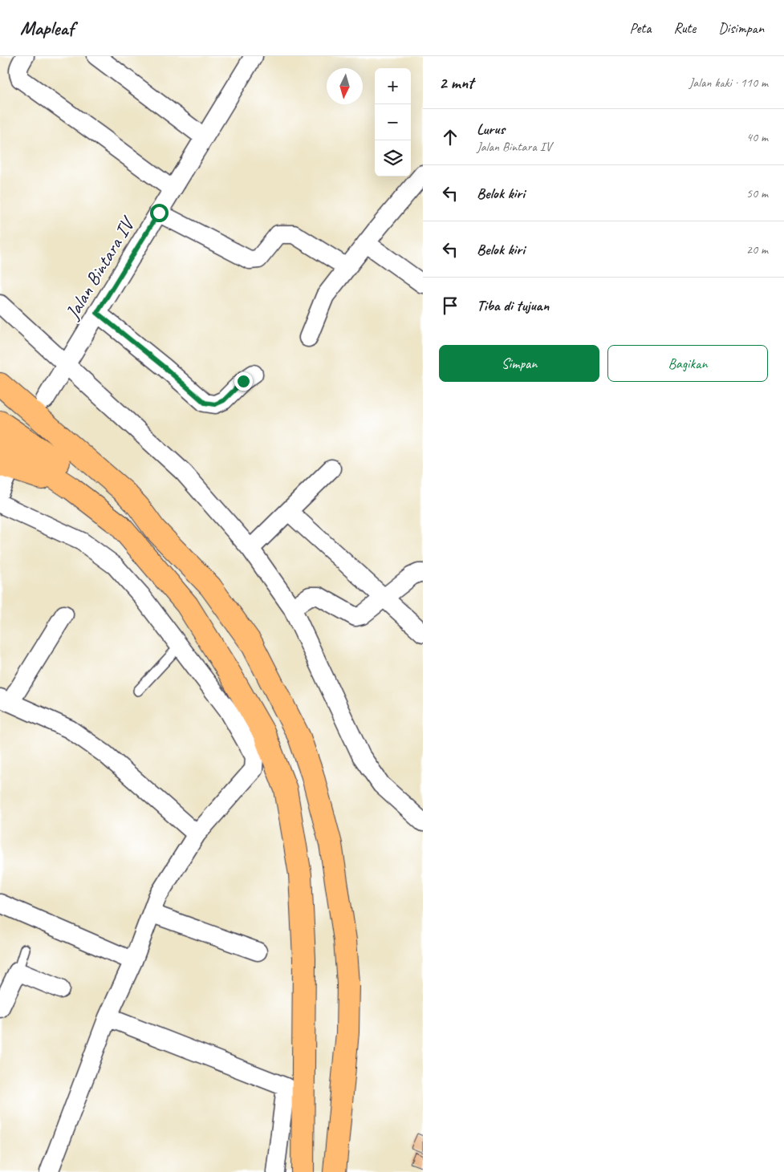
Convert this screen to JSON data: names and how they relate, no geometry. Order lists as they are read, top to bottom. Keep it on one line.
{"streets":{"street":["Jalan Bintara IV"]},"north":"bottom","page":{"header":"Mapleaf","nav":["Peta","Rute","Disimpan"],"heading":["2 mnt","Jalan kaki · 110 m"],"map_buttons":["+","−"],"list":[["Lurus","Jalan Bintara IV","40 m"],["Belok kiri","50 m"],["Belok kiri","20 m"],"Tiba di tujuan"],"buttons":["Simpan","Bagikan"]}}
